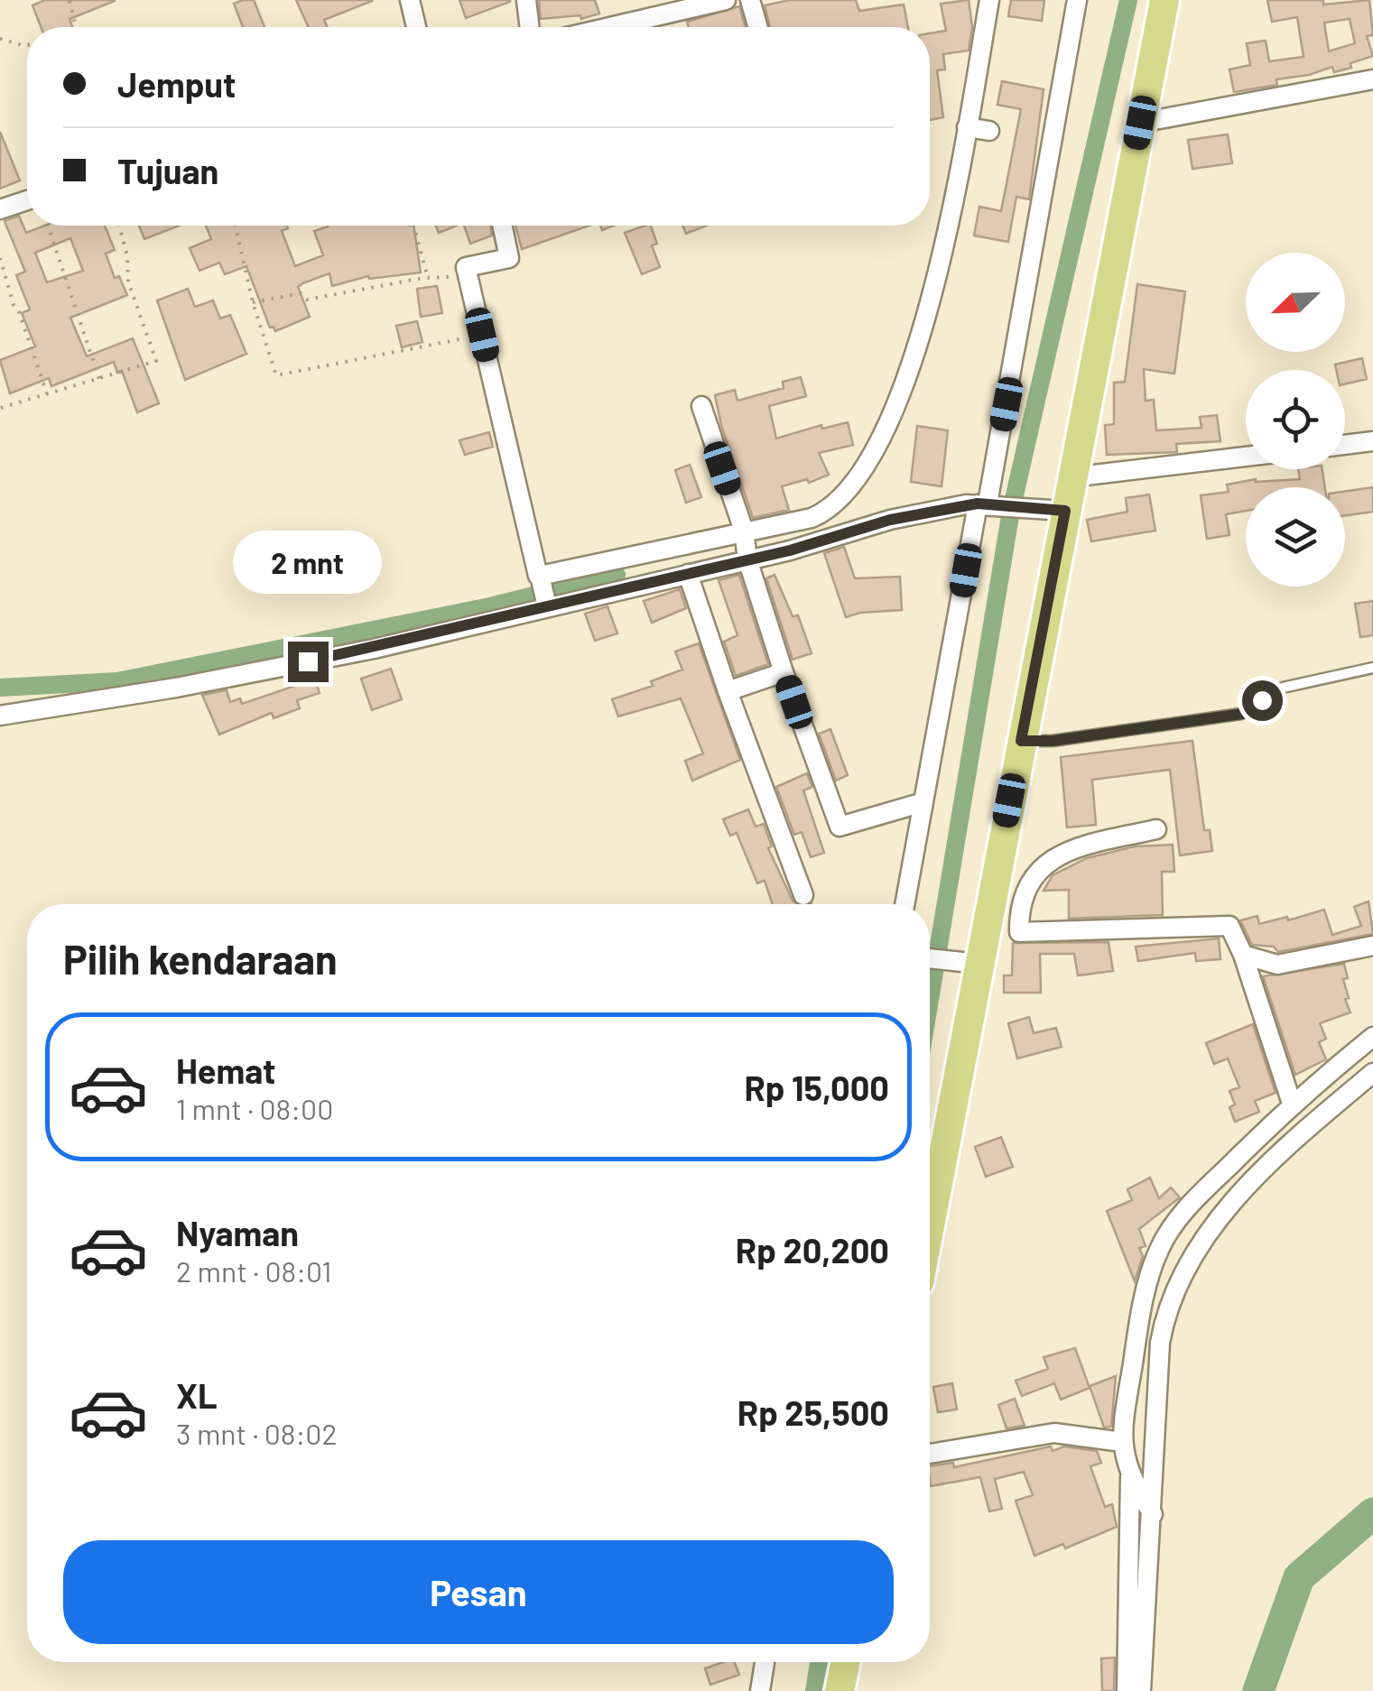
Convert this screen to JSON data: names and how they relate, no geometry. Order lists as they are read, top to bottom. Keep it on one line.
{"north":"bottom left","page":{"banner":["Jemput","Tujuan"],"bubble":"2 mnt","heading":"Pilih kendaraan","list":[{"name":"Hemat","note":"1 mnt · 08:00","value":"Rp 15,000"},{"name":"Nyaman","note":"2 mnt · 08:01","value":"Rp 20,200"},{"name":"XL","note":"3 mnt · 08:02","value":"Rp 25,500"}],"buttons":"Pesan"}}
